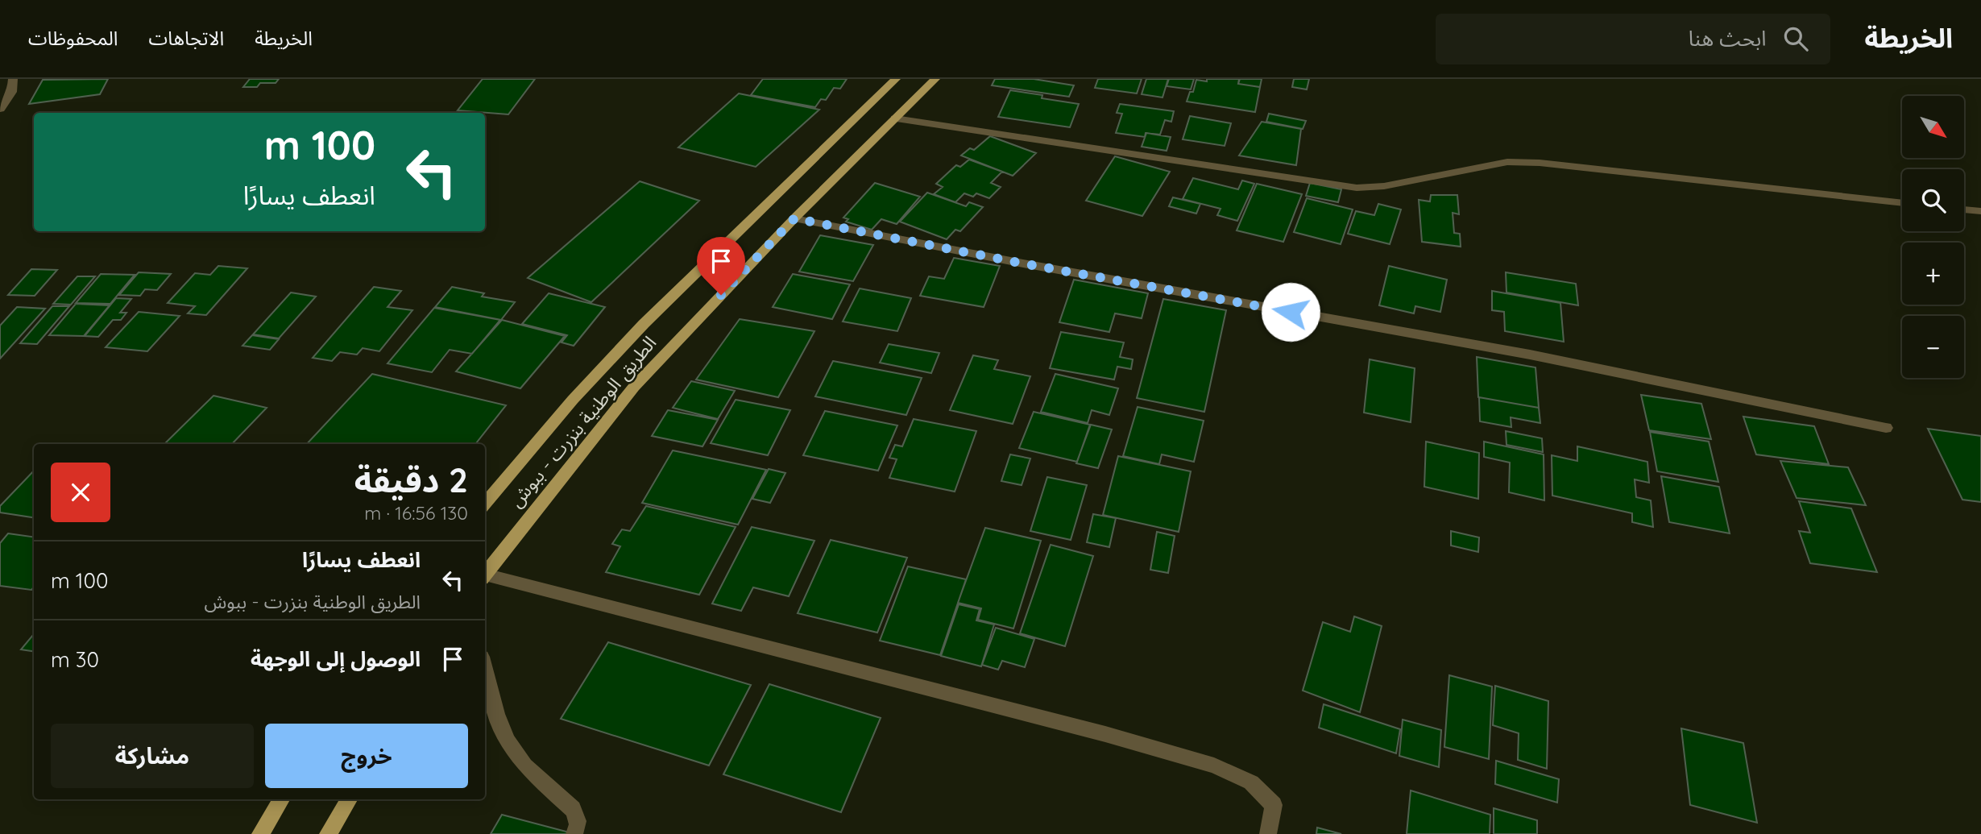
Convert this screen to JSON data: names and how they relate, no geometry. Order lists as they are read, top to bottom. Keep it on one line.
{"streets":{"main road":["الطريق الوطنية بنزرت - ببوش"]},"north":"bottom right","page":{"header":"الخريطة","search":"ابحث هنا","nav":["الخريطة","الاتجاهات","المحفوظات"],"map_buttons":["+","−"],"turn":["100 m","انعطف يسارًا"],"heading":["2 دقيقة","130 m · 16:56"],"list":[{"name":"انعطف يسارًا","note":"الطريق الوطنية بنزرت - ببوش","value":"100 m"},{"name":"الوصول إلى الوجهة","value":"30 m"}],"buttons":["خروج","مشاركة"]}}
